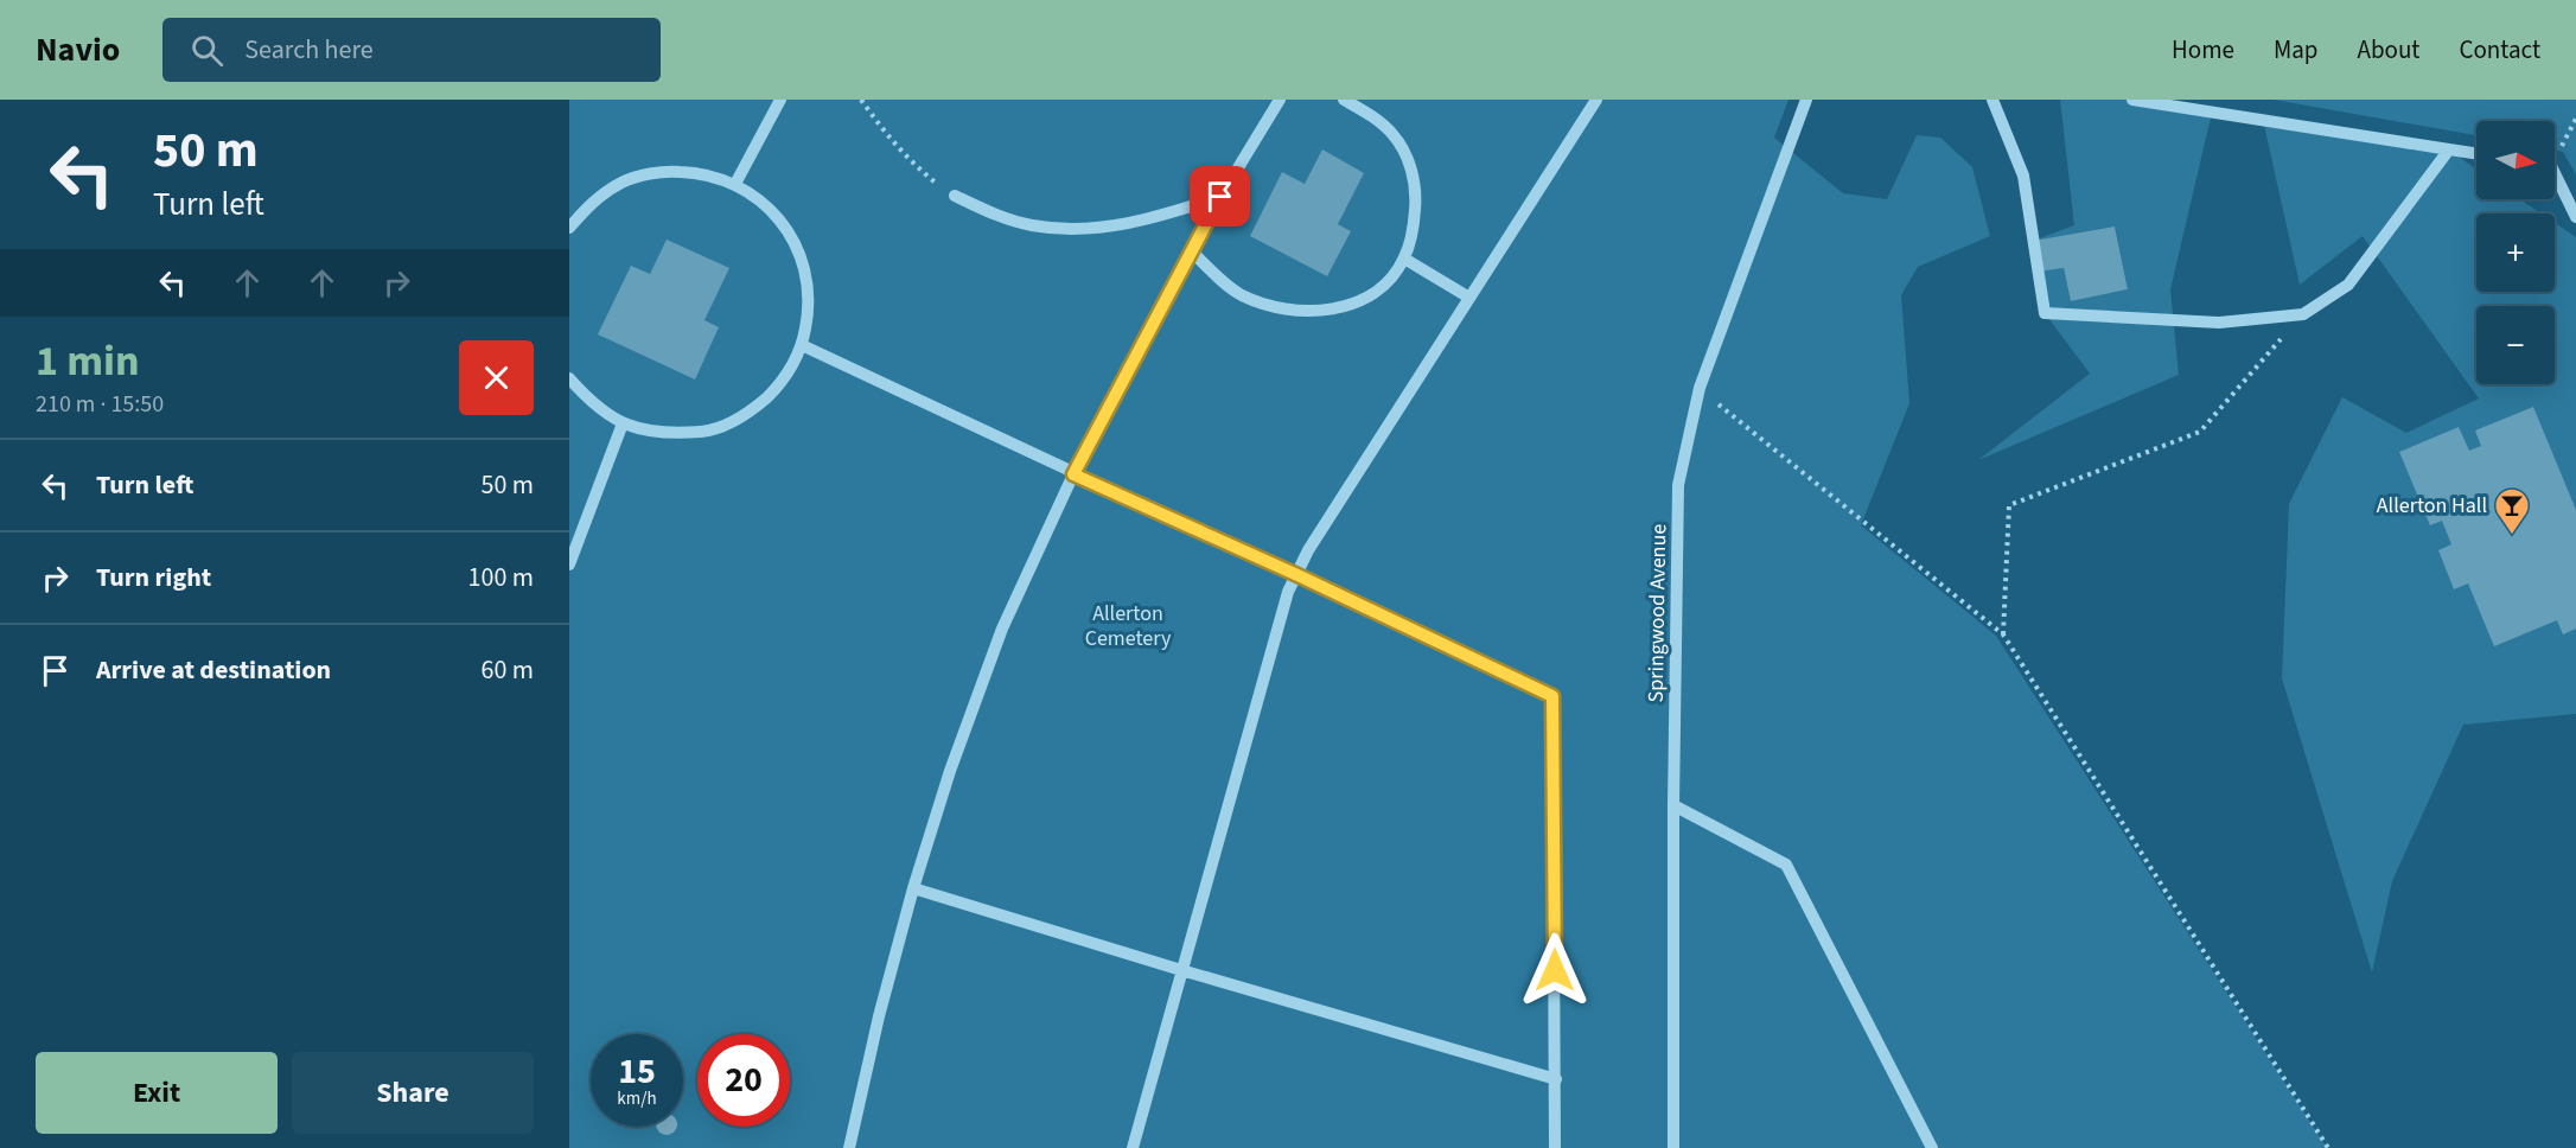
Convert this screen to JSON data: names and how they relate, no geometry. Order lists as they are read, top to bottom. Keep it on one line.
{"streets":{"street":["Springwood Avenue"]},"parks":["Allerton Cemetery"],"places":{"bar":["Allerton Hall"]},"north":"right","page":{"header":"Navio","search":"Search here","nav":["Home","Map","About","Contact"],"turn":["50 m","Turn left"],"map_buttons":["+","−"],"heading":["1 min","210 m · 15:50"],"list":[{"name":"Turn left","value":"50 m"},{"name":"Turn right","value":"100 m"},{"name":"Arrive at destination","value":"60 m"}],"speed":"15 km/h","limit":"20","buttons":["Exit","Share"]}}
